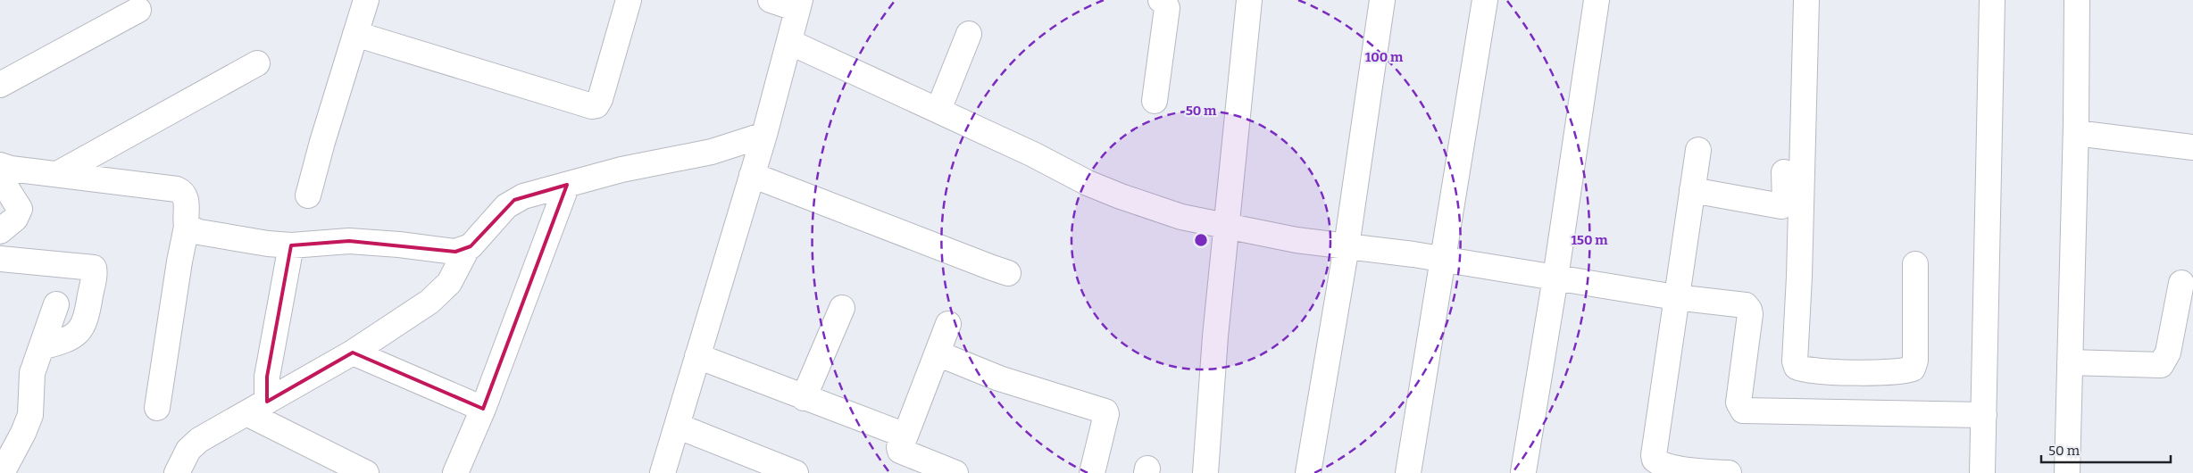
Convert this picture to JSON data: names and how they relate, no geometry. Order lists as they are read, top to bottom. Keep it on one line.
{"scale_bar":"50 m","rings":["100 m","50 m","150 m"]}
